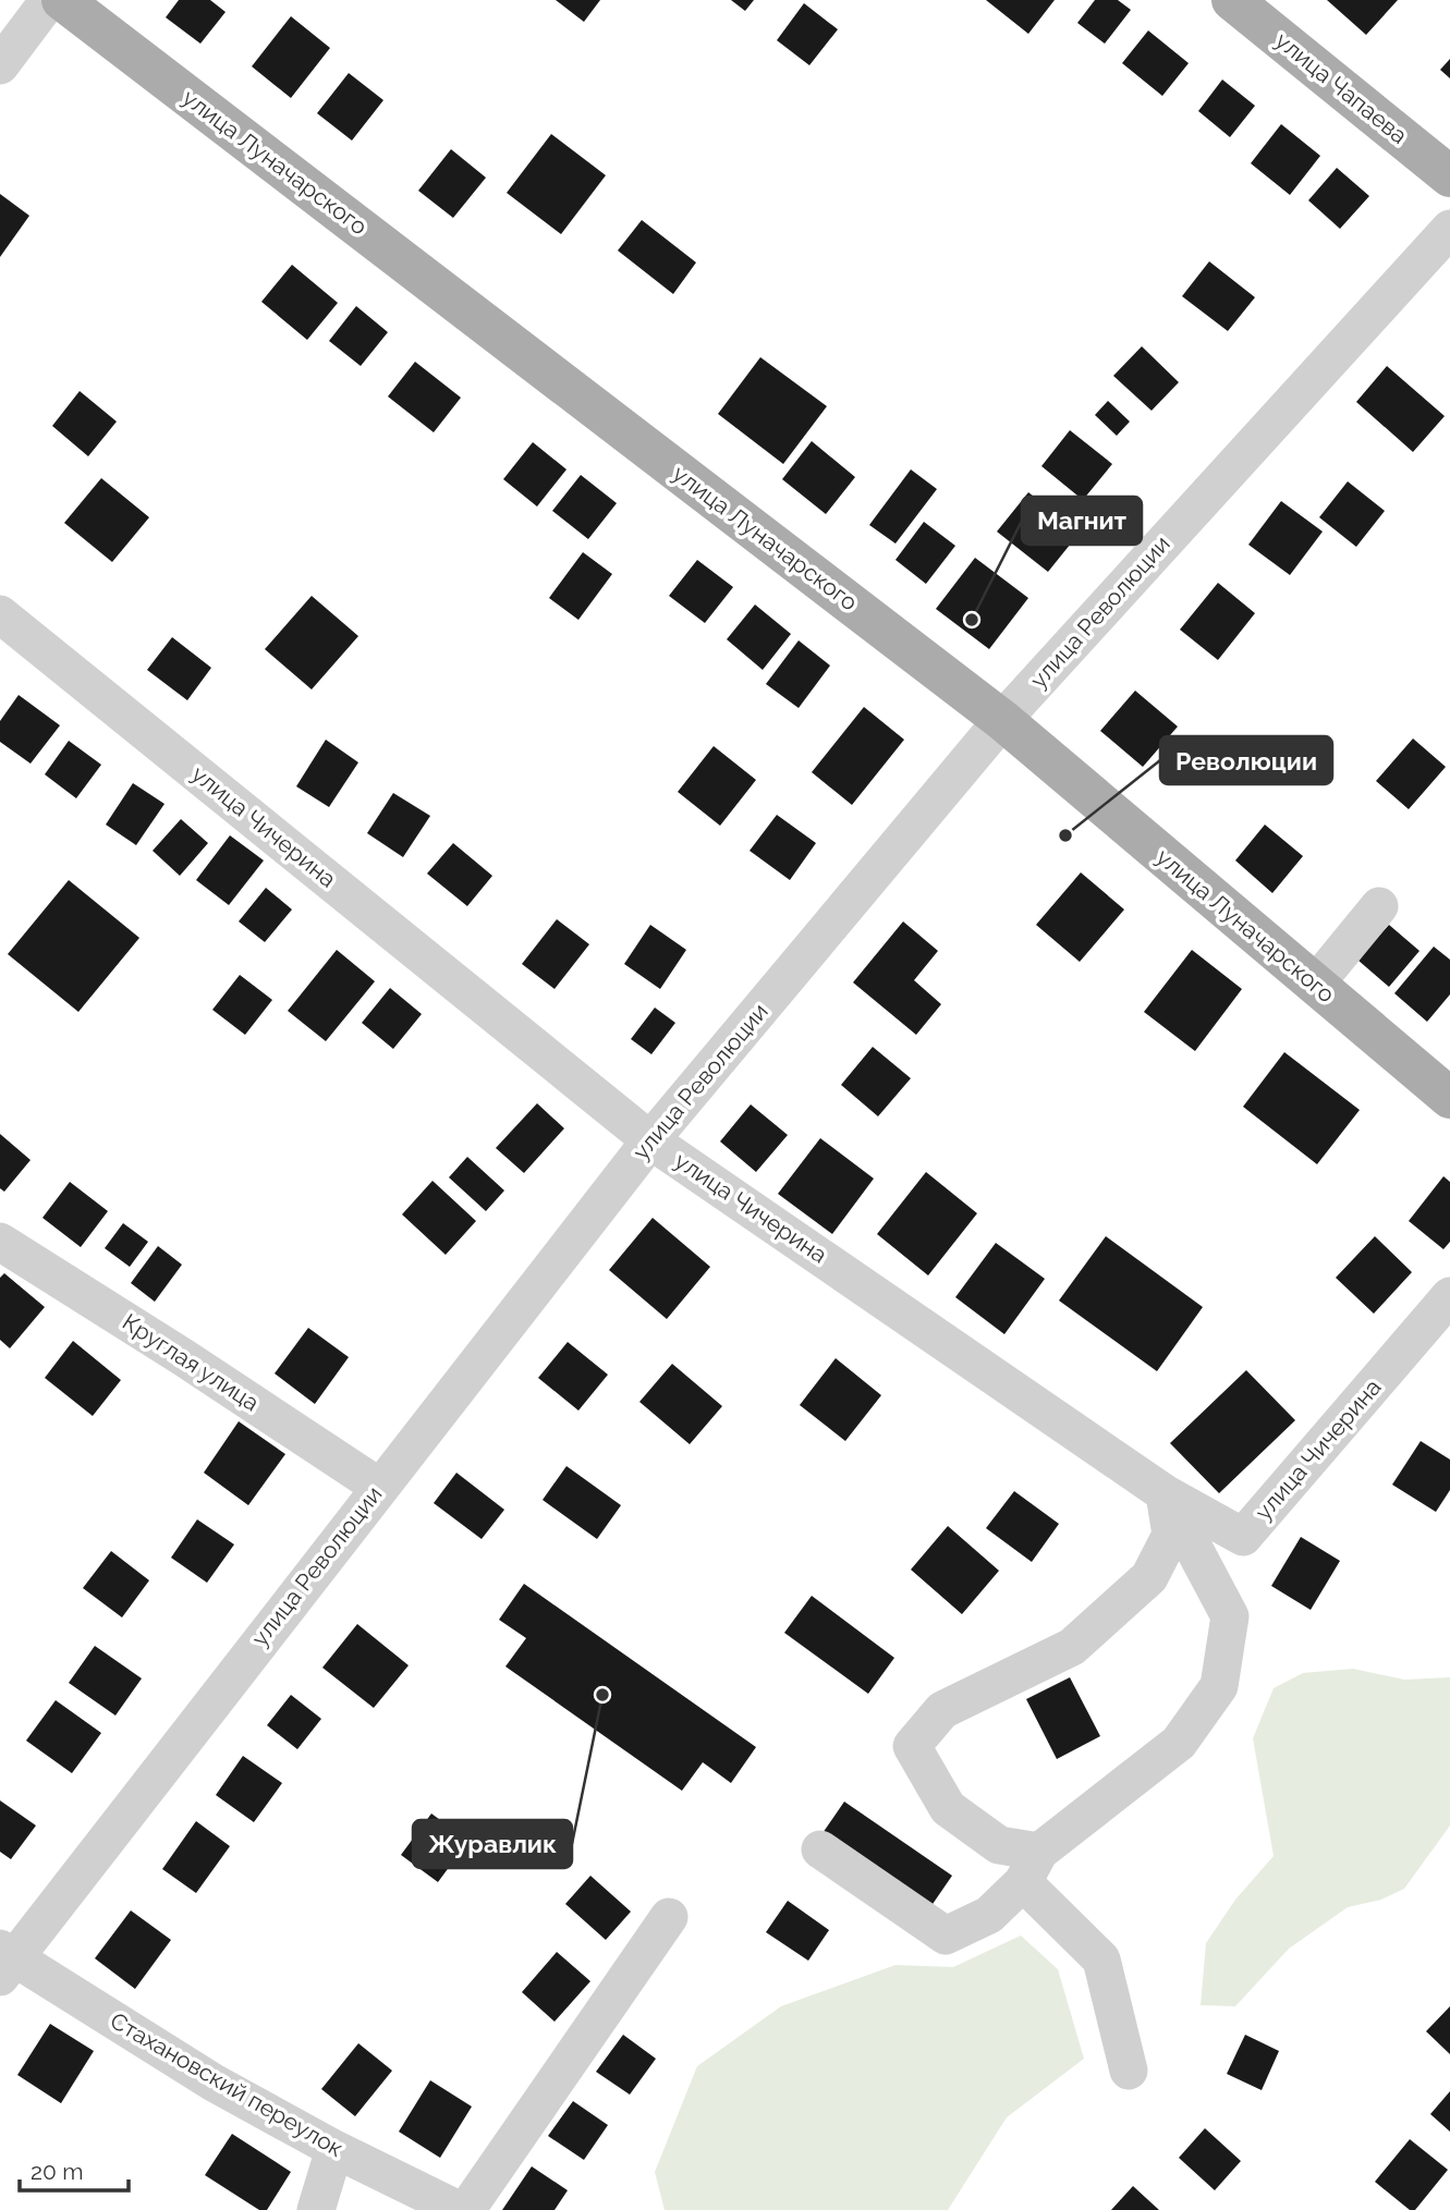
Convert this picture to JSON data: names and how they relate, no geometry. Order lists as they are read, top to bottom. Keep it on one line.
{"streets":{"main road":["улица Чапаева","улица Луначарского"],"street":["улица Революции","улица Чичерина","Круглая улица","Стахановский переулок"]},"crossings":[["улица Луначарского","улица Революции"],["улица Революции","улица Чичерина"],["улица Революции","Круглая улица"],["улица Революции","Стахановский переулок"]],"places":["Магнит","Революции","Журавлик"],"scale_bar":"20 m"}
